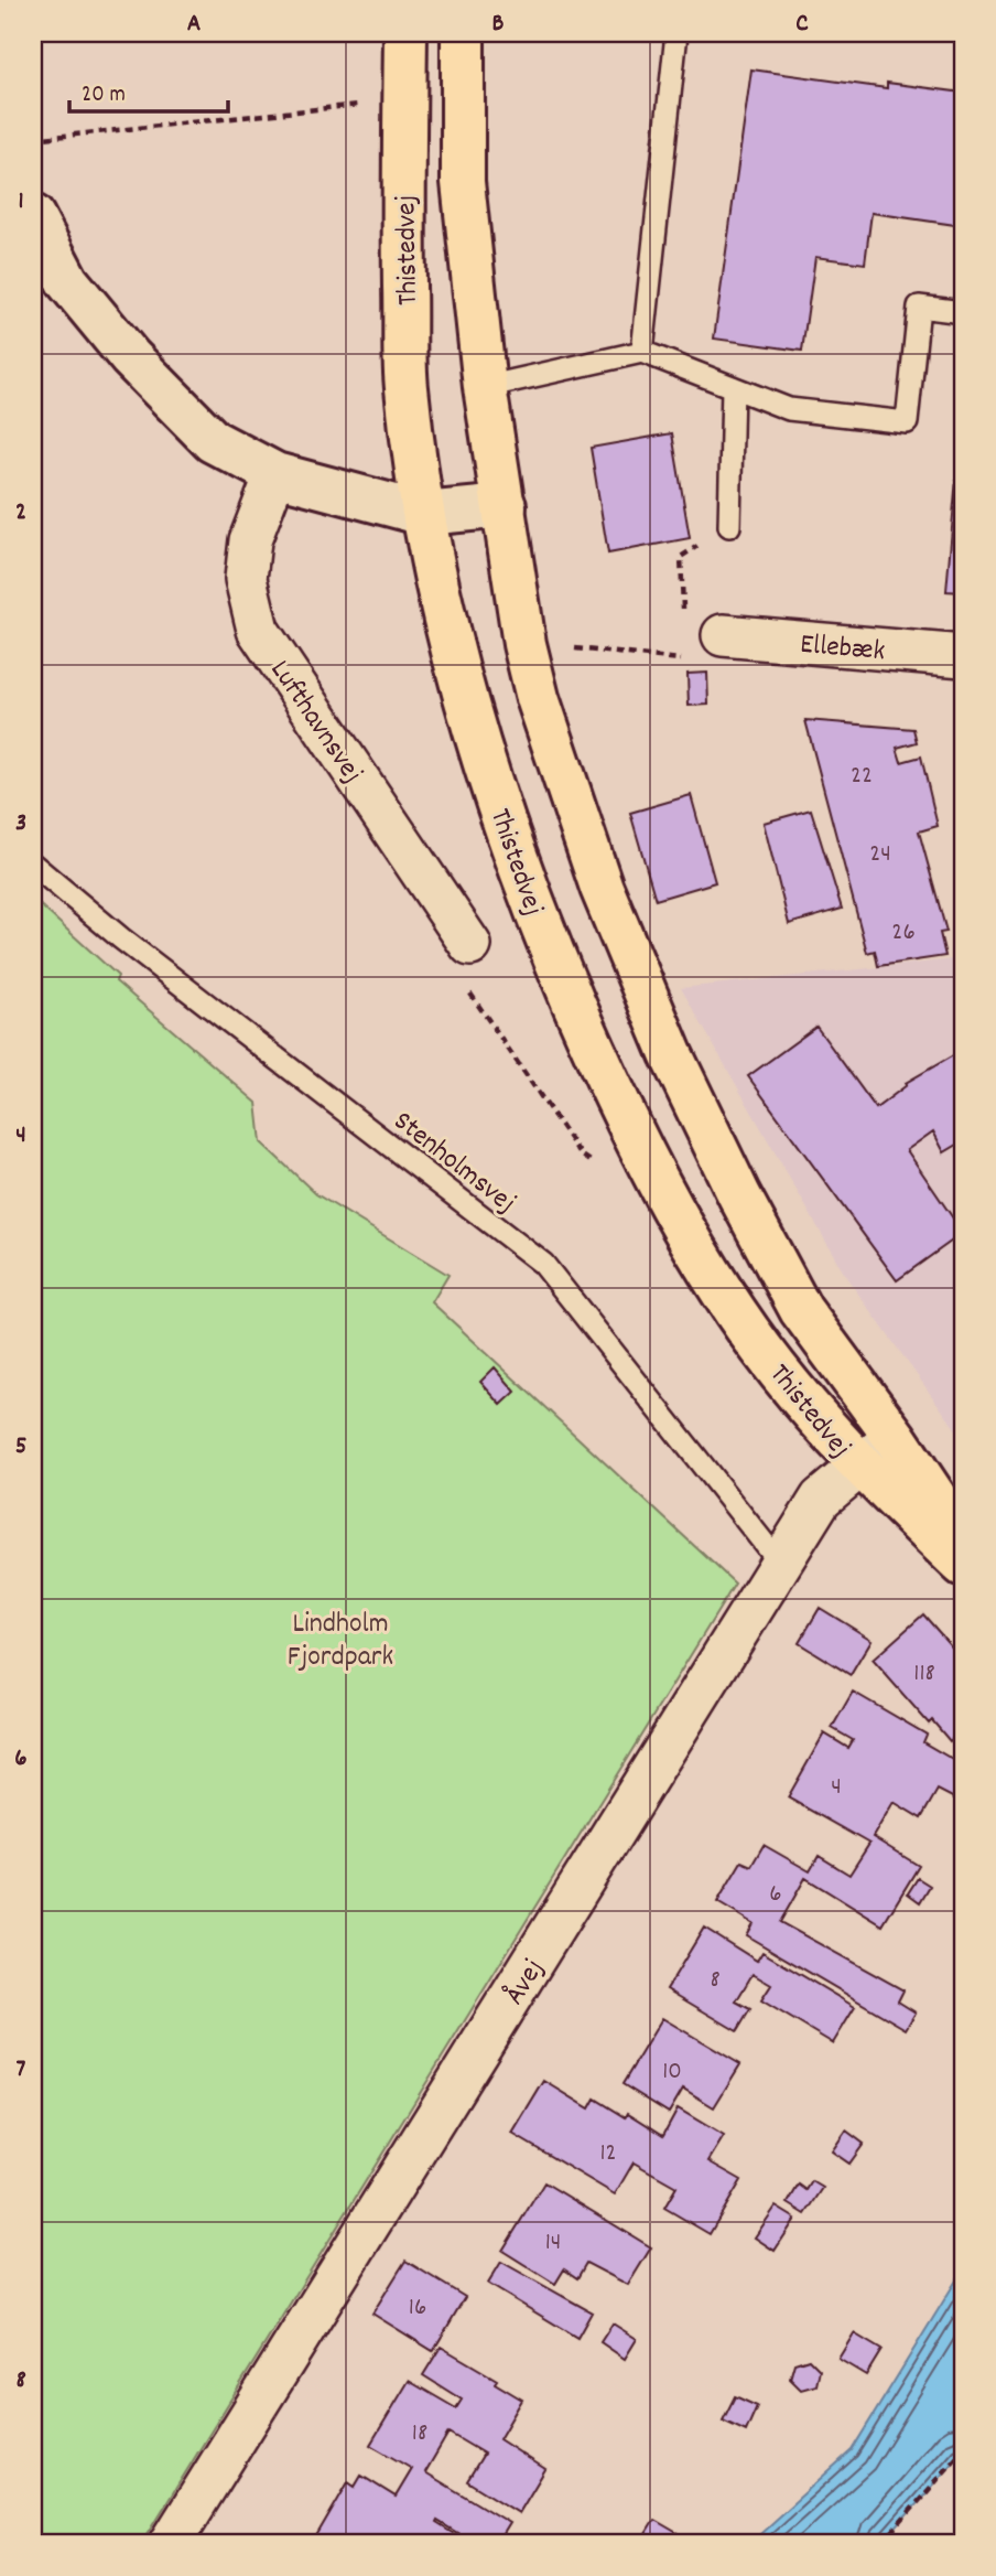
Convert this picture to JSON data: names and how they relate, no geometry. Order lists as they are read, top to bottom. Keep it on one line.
{"streets":{"main road":["Thistedvej"],"street":["Ellebæk","Lufthavnsvej","Åvej"],"lane":["Stenholmsvej"]},"crossings":[["Thistedvej","Åvej"],["Stenholmsvej","Åvej"]],"parks":["Lindholm Fjordpark"],"house_numbers":["22","24","26","118","4","6","8","10","12","14","16","18"],"scale_bar":"20 m","grid":{"columns":["A","B","C"],"rows":["1","2","3","4","5","6","7","8"]}}
